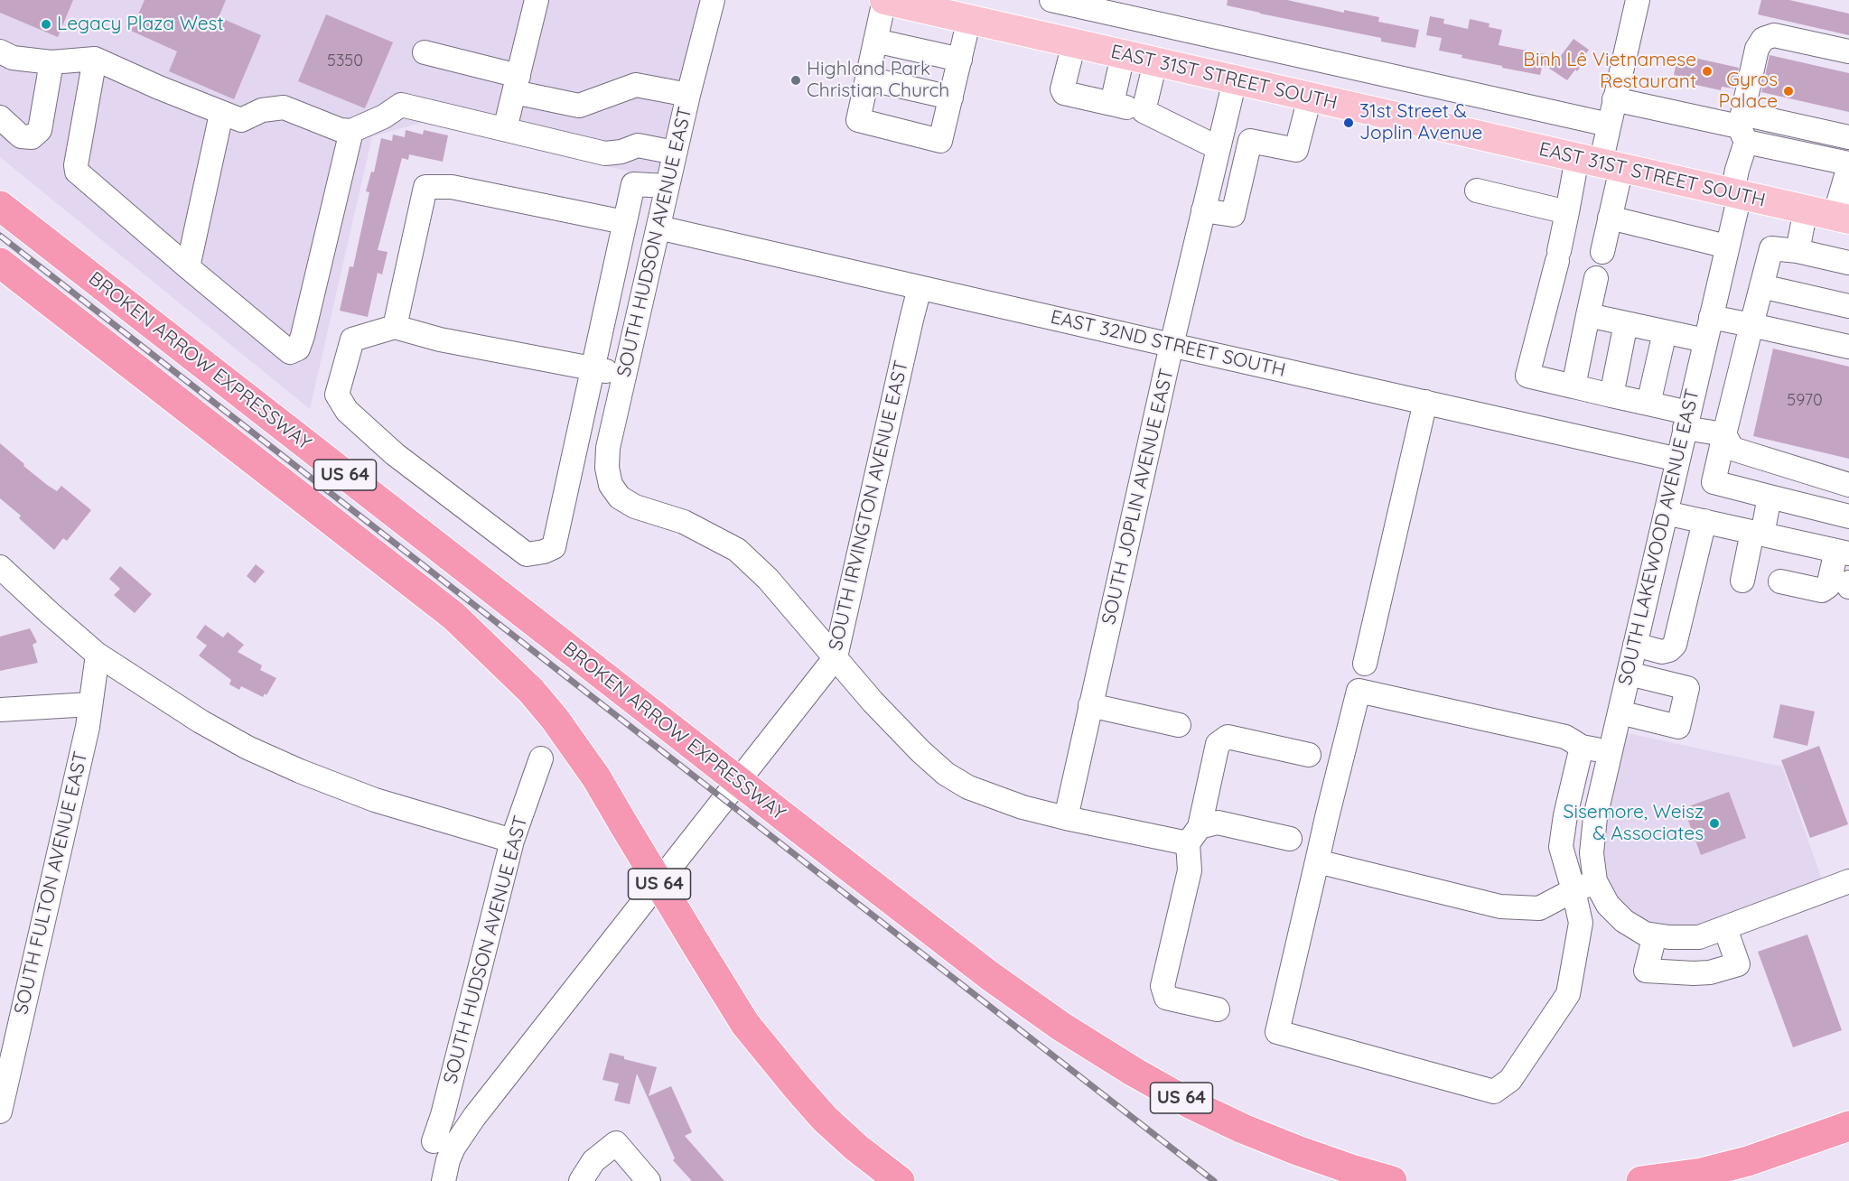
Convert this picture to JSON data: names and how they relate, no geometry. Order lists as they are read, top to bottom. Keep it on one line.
{"streets":{"highway":["BROKEN ARROW EXPRESSWAY","US 64"],"main road":["EAST 31ST STREET SOUTH"],"street":["SOUTH HUDSON AVENUE EAST","EAST 32ND STREET SOUTH","SOUTH JOPLIN AVENUE EAST","SOUTH IRVINGTON AVENUE EAST","SOUTH LAKEWOOD AVENUE EAST","SOUTH FULTON AVENUE EAST"]},"crossings":[["EAST 31ST STREET SOUTH","SOUTH JOPLIN AVENUE EAST"],["EAST 31ST STREET SOUTH","SOUTH LAKEWOOD AVENUE EAST"],["SOUTH HUDSON AVENUE EAST","EAST 32ND STREET SOUTH"],["SOUTH HUDSON AVENUE EAST","SOUTH IRVINGTON AVENUE EAST"],["EAST 32ND STREET SOUTH","SOUTH JOPLIN AVENUE EAST"],["EAST 32ND STREET SOUTH","SOUTH IRVINGTON AVENUE EAST"],["EAST 32ND STREET SOUTH","SOUTH LAKEWOOD AVENUE EAST"]],"places":["Legacy Plaza West","Binh Lê Vietnamese Restaurant","Highland Park Christian Church","Gyros Palace","31st Street & Joplin Avenue","Sisemore, Weisz & Associates"],"house_numbers":["5350","5970"]}
